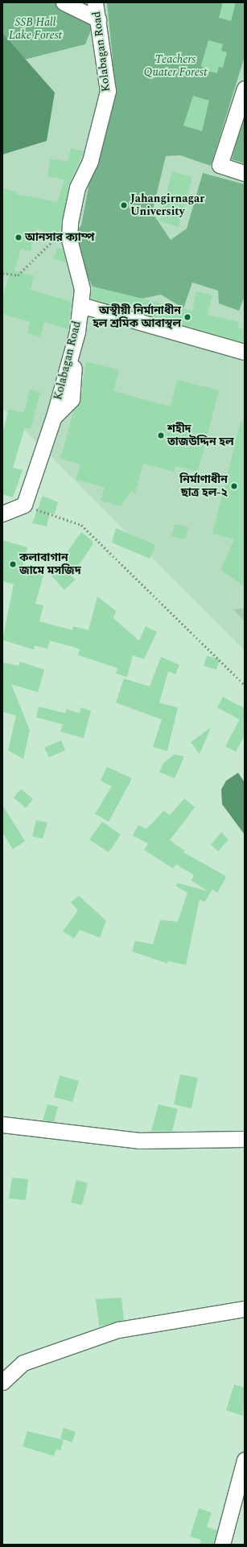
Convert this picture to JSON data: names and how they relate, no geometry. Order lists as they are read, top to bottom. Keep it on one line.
{"streets":{"street":["Kolabagan Road"]},"parks":["SSB Hall Lake Forest","Teachers Quater Forest"],"places":["Jahangirnagar University","আনসার ক্যাম্প","অস্থীয়ী নির্মানাধীন হল শ্রমিক আবাস্থল","শহীদ তাজউদ্দিন হল","নির্মাণাধীন ছাত্র হল-২","কলাবাগান জামে মসজিদ"]}
